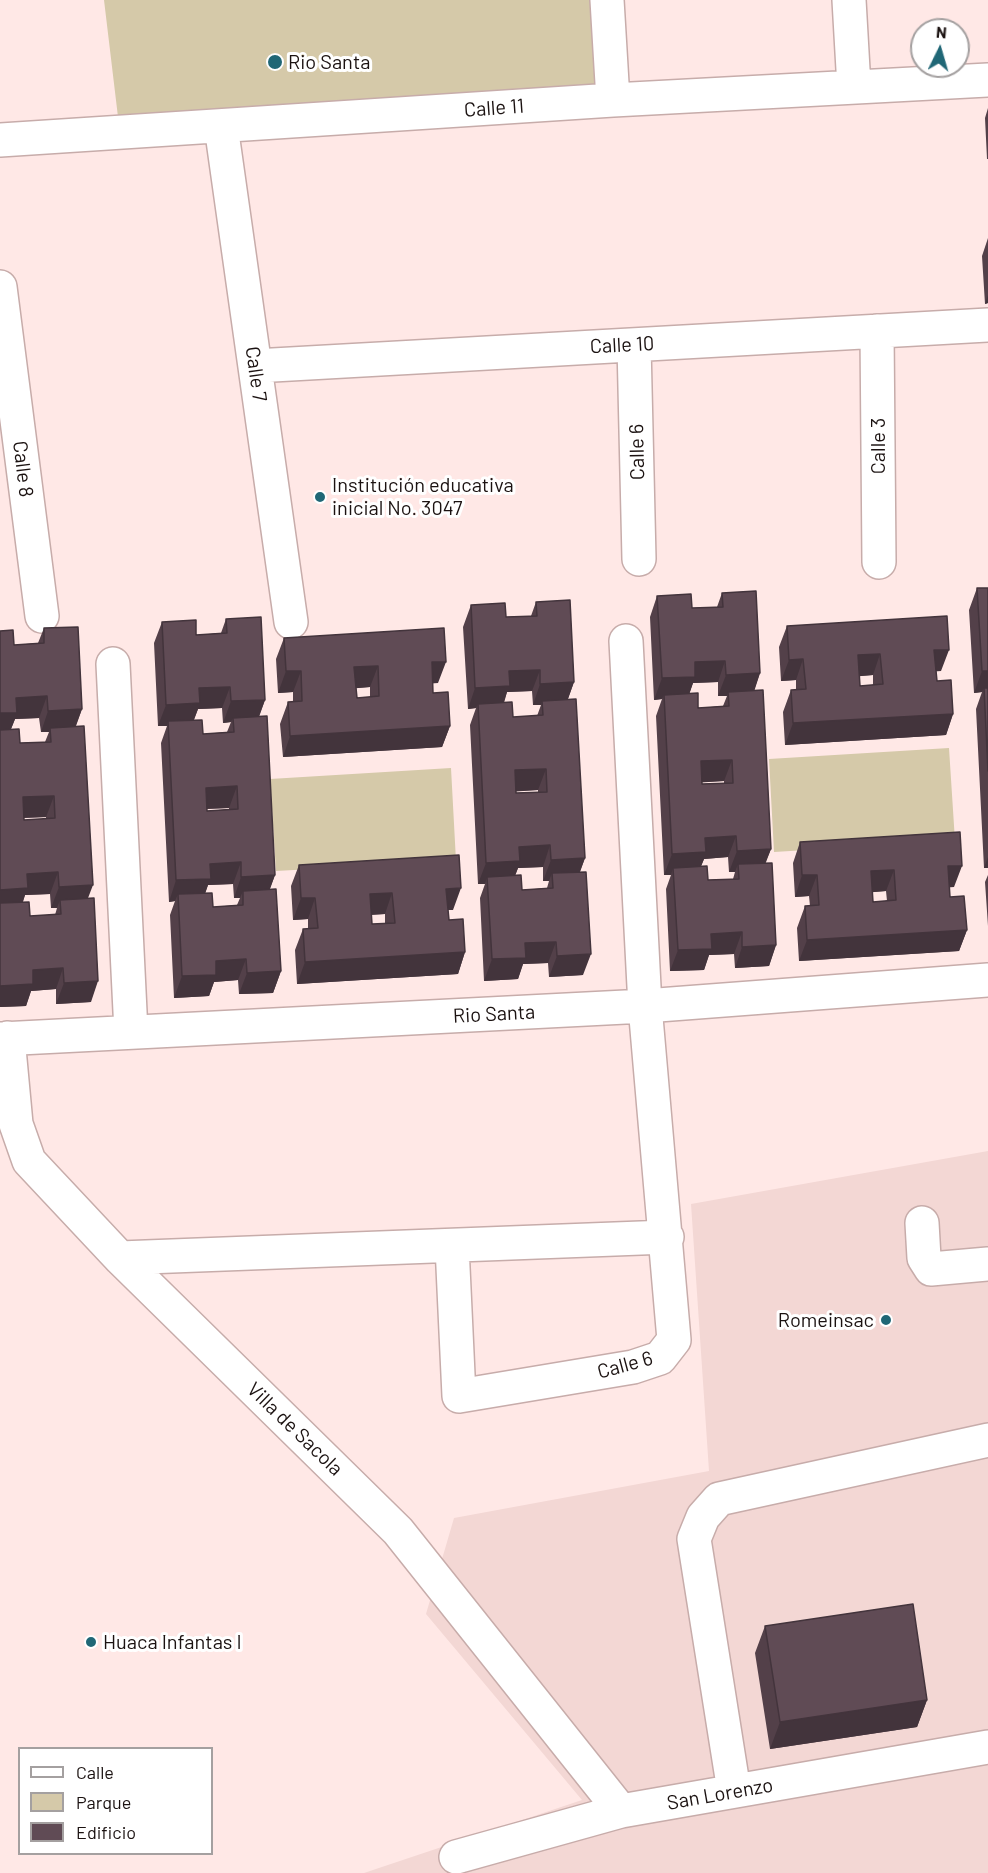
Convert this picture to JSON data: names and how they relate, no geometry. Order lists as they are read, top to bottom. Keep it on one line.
{"streets":{"street":["Calle 11","Calle 10","Calle 7","Calle 3","Calle 6","Calle 8","Rio Santa","Villa de Sacola","San Lorenzo"]},"crossings":[["Calle 11","Calle 7"],["Calle 10","Calle 7"],["Calle 10","Calle 3"],["Calle 10","Calle 6"],["Calle 6","Rio Santa"],["Rio Santa","Villa de Sacola"],["Villa de Sacola","San Lorenzo"]],"places":["Rio Santa","Institución educativa inicial No. 3047","Romeinsac","Huaca Infantas I"],"legend":["Calle","Parque","Edificio"],"north":"top"}
